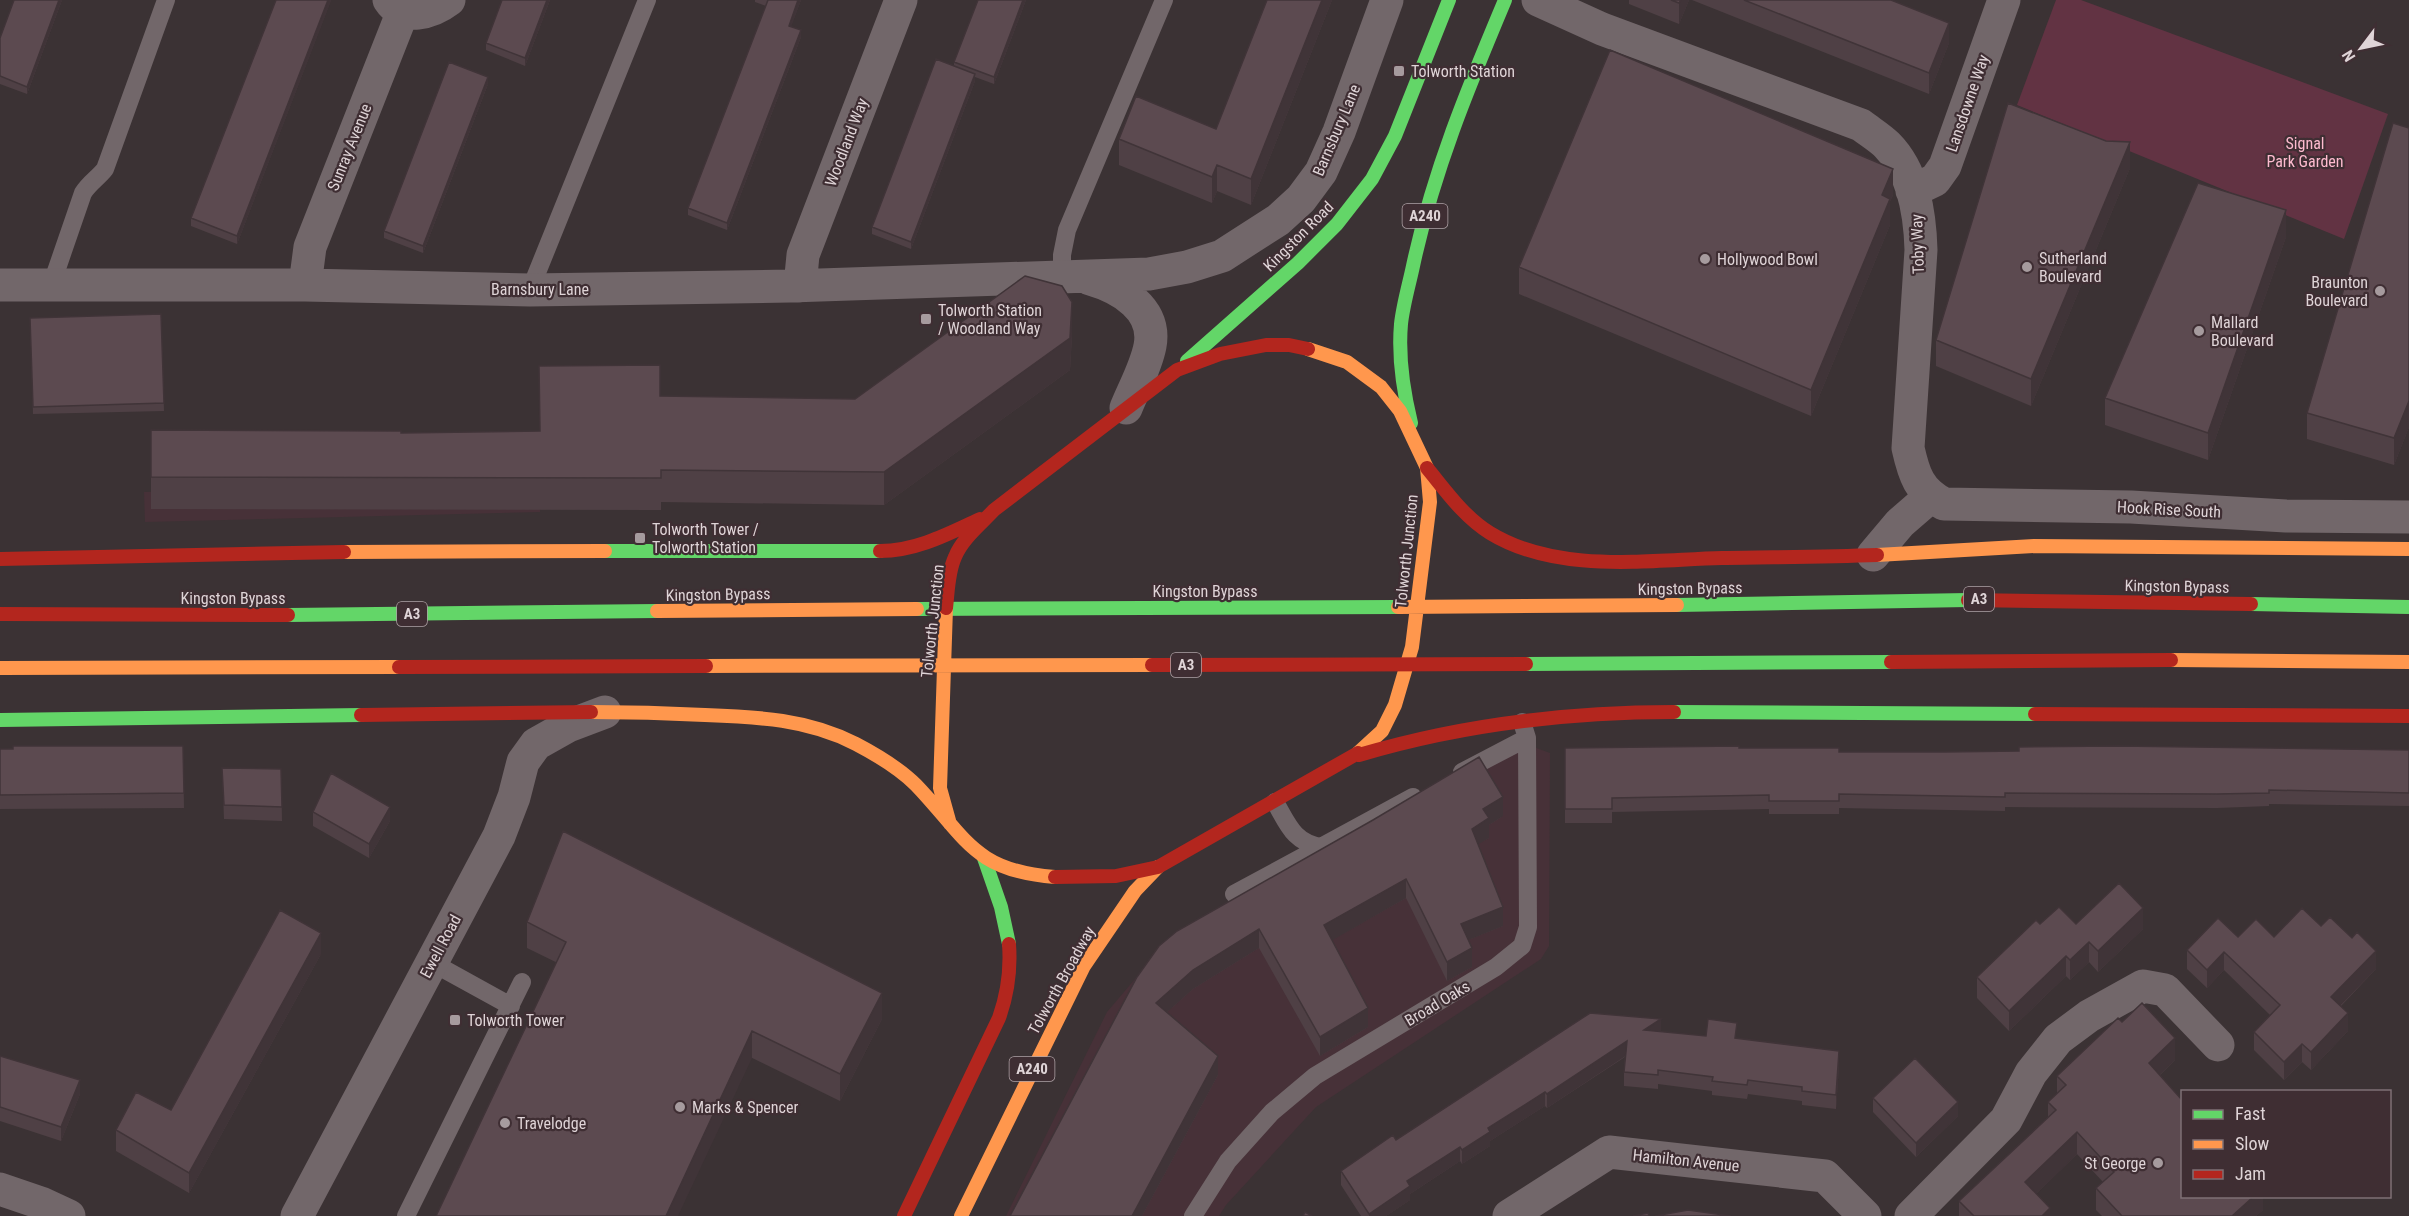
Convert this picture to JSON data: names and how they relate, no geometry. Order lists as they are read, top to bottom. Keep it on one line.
{"streets":{"main road":["A240","Kingston Road","Tolworth Junction","Kingston Bypass","A3","Tolworth Broadway"],"street":["Lansdowne Way","Barnsbury Lane","Woodland Way","Sunray Avenue","Toby Way","Hook Rise South","Ewell Road","Hamilton Avenue"],"lane":["Broad Oaks"]},"crossings":[["Lansdowne Way","Toby Way"],["Barnsbury Lane","Woodland Way"],["Barnsbury Lane","Sunray Avenue"],["Barnsbury Lane","Tolworth Junction"],["A240","Tolworth Junction"],["Kingston Road","Tolworth Junction"],["Toby Way","Hook Rise South"],["Tolworth Junction","Tolworth Broadway"]],"parks":["Signal Park Garden"],"places":{"transit":["Tolworth Station","Tolworth Station / Woodland Way","Tolworth Tower / Tolworth Station","Tolworth Tower"],"other":["Hollywood Bowl","Sutherland Boulevard","Braunton Boulevard","Mallard Boulevard","Marks & Spencer","Travelodge","St George"]},"legend":["Fast","Slow","Jam"],"north":"bottom left"}
